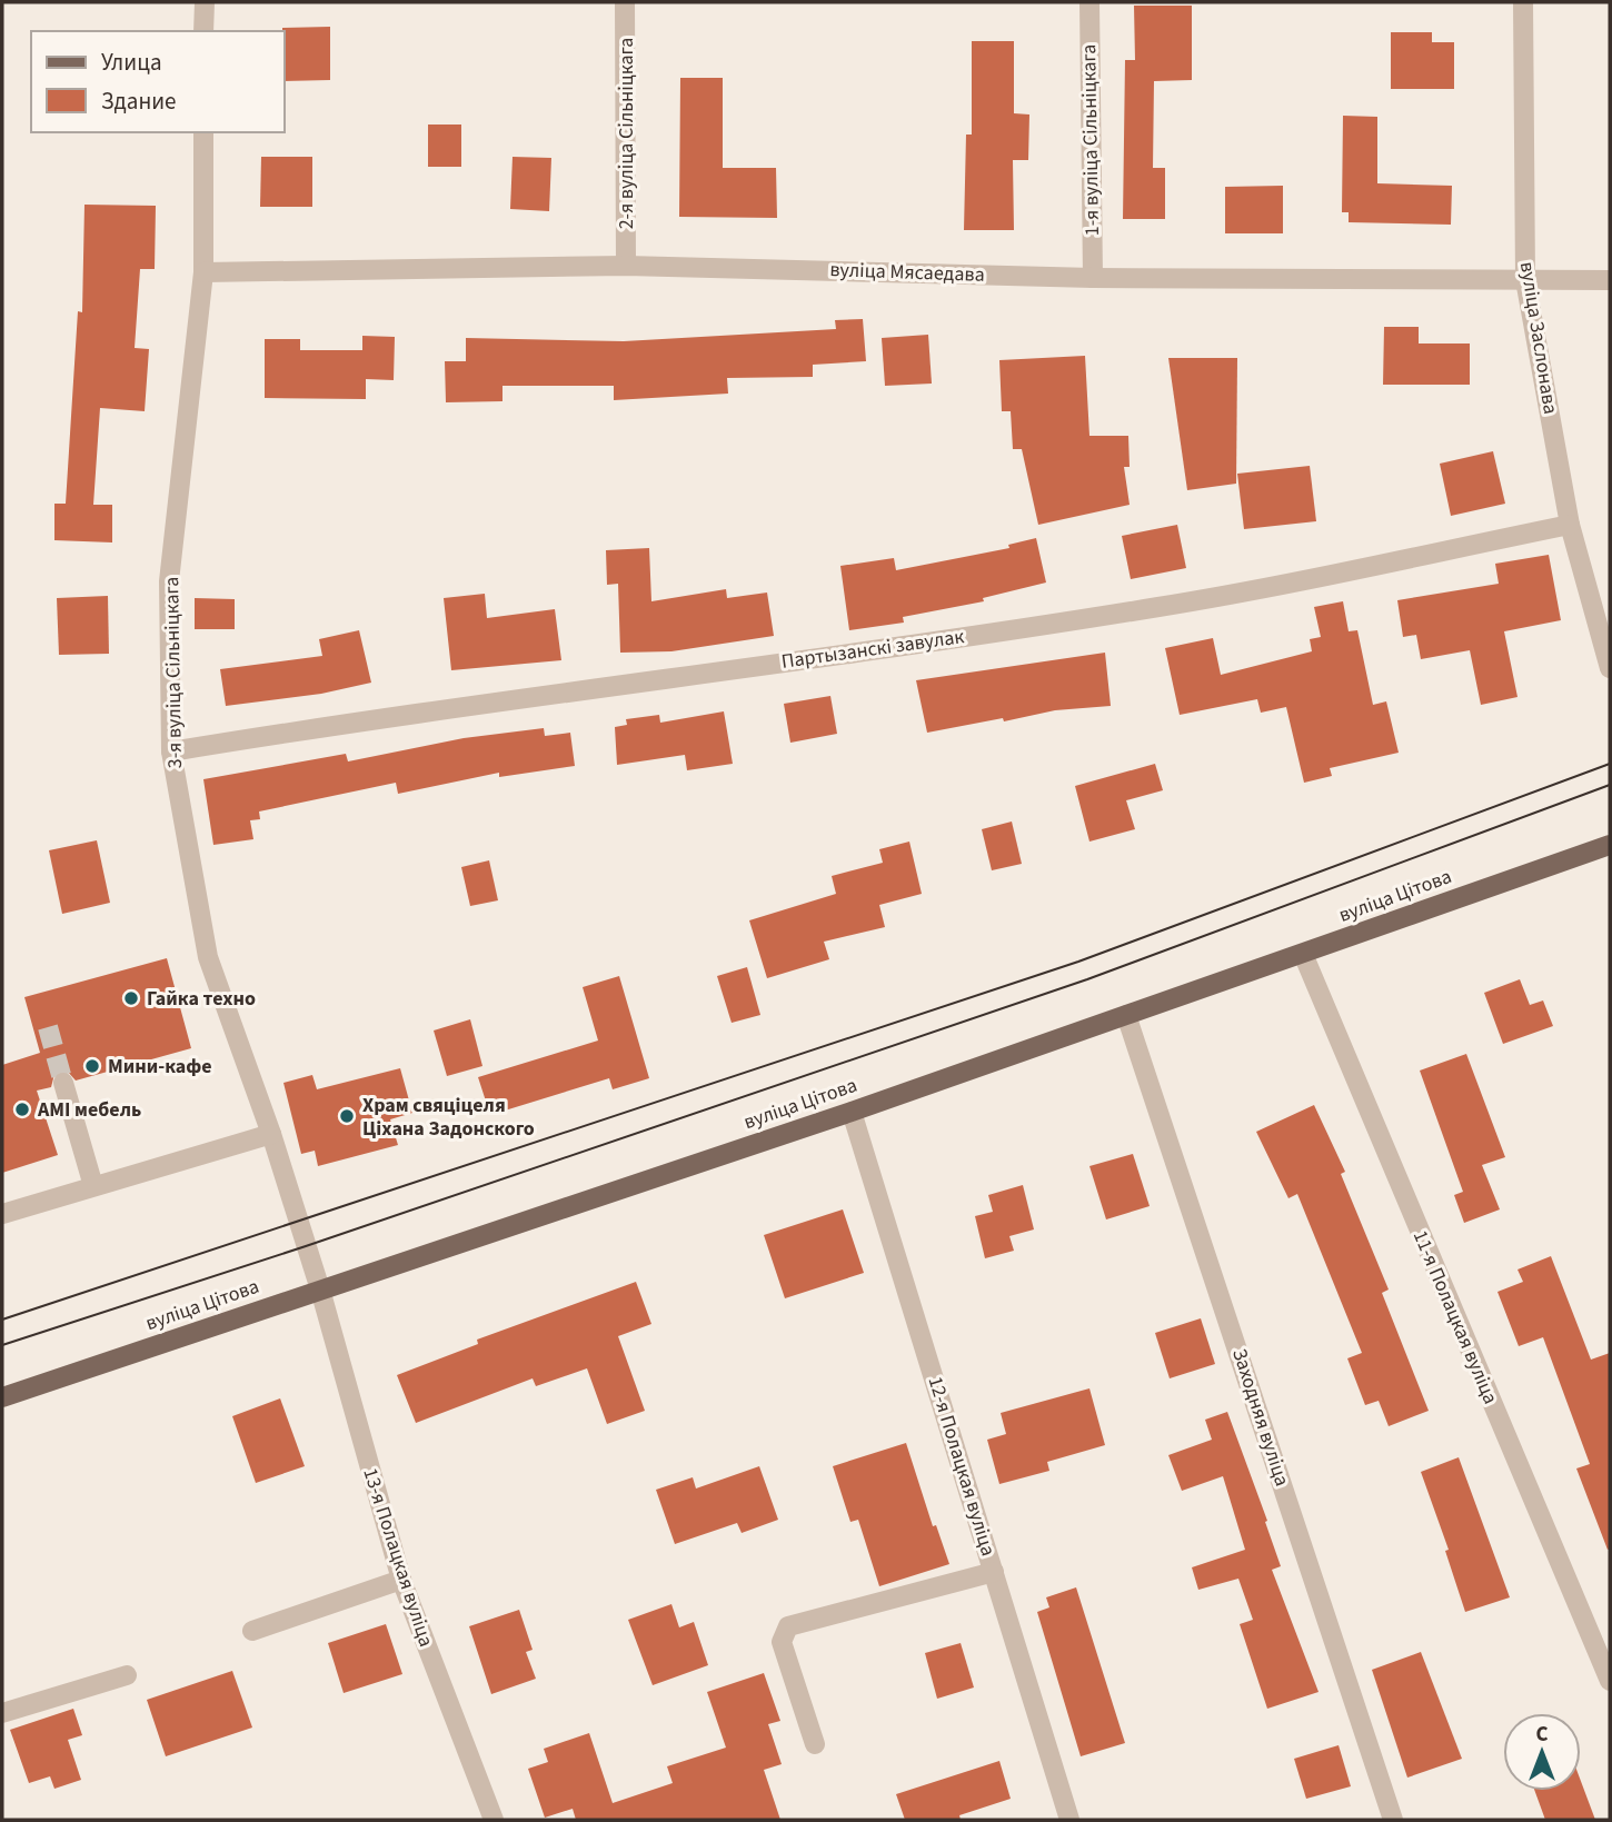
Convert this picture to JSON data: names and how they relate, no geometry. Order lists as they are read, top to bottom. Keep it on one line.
{"streets":{"main road":["вуліца Цітова"],"street":["2-я вуліца Сільніцкага","1-я вуліца Сільніцкага","вуліца Мясаедава","вуліца Заслонава","Партызанскі завулак","3-я вуліца Сільніцкага","11-я Полацкая вуліца","Заходняя вуліца","12-я Полацкая вуліца","13-я Полацкая вуліца"]},"crossings":[["2-я вуліца Сільніцкага","вуліца Мясаедава"],["1-я вуліца Сільніцкага","вуліца Мясаедава"],["вуліца Мясаедава","вуліца Заслонава"],["вуліца Мясаедава","3-я вуліца Сільніцкага"],["вуліца Заслонава","Партызанскі завулак"],["Партызанскі завулак","3-я вуліца Сільніцкага"],["3-я вуліца Сільніцкага","вуліца Цітова"],["3-я вуліца Сільніцкага","13-я Полацкая вуліца"],["вуліца Цітова","11-я Полацкая вуліца"],["вуліца Цітова","Заходняя вуліца"],["вуліца Цітова","12-я Полацкая вуліца"],["вуліца Цітова","13-я Полацкая вуліца"]],"places":["Гайка техно","Мини-кафе","AMI мебель","Храм свяціцеля Ціхана Задонского"],"legend":["Улица","Здание"],"north":"top"}
